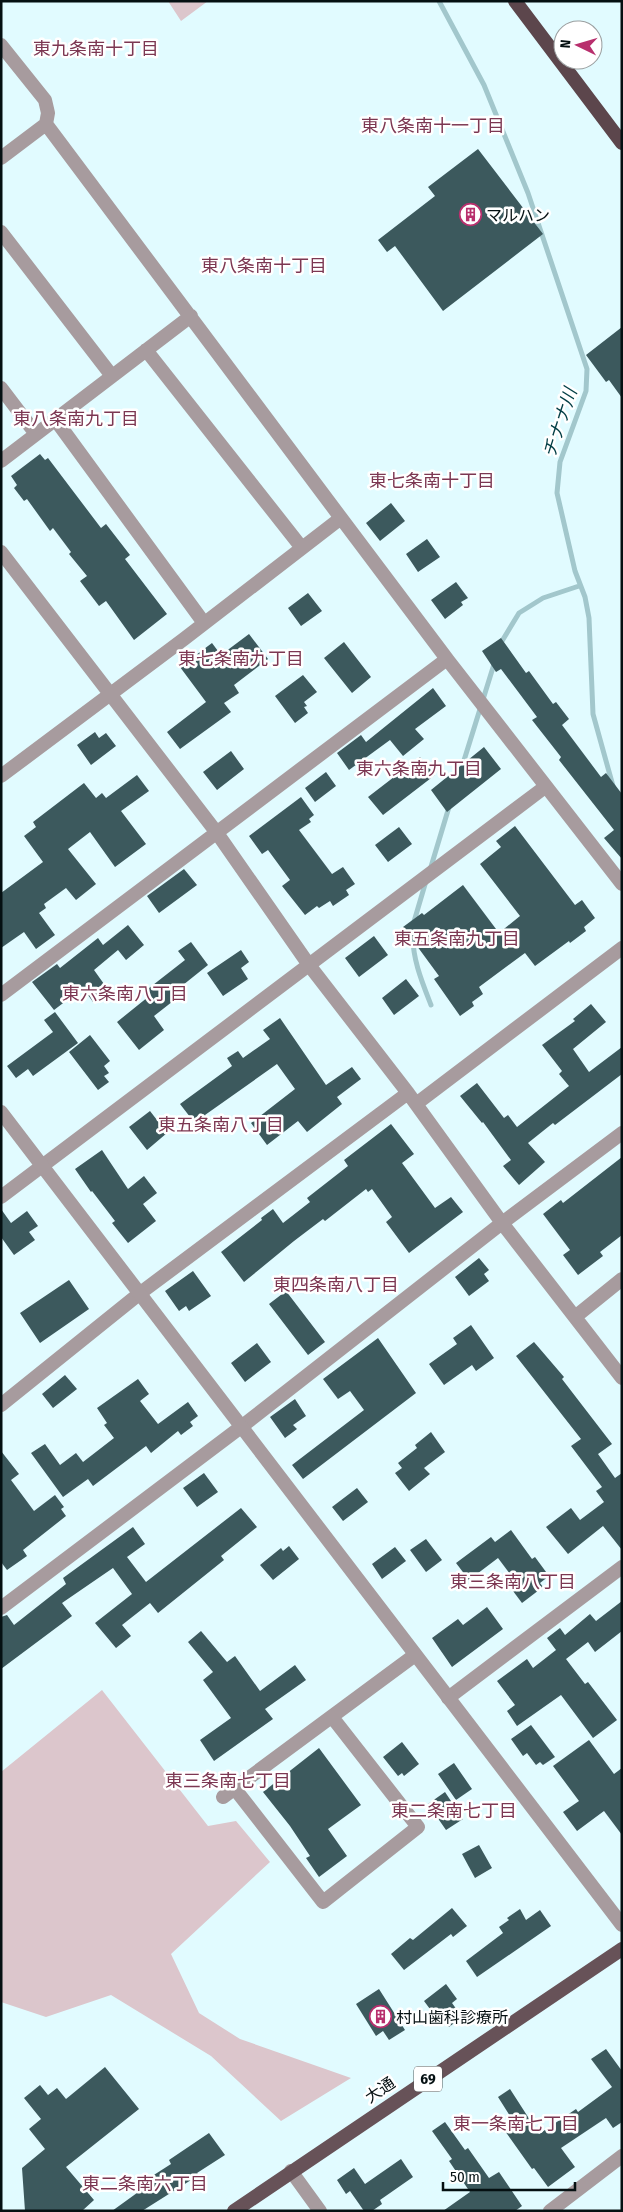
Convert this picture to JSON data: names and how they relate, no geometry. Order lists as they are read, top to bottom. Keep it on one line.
{"streets":{"main road":["69","大通"]},"districts":["東九条南十丁目","東八条南十一丁目","東八条南十丁目","東八条南九丁目","東七条南十丁目","東七条南九丁目","東六条南九丁目","東五条南九丁目","東六条南八丁目","東五条南八丁目","東四条南八丁目","東三条南八丁目","東三条南七丁目","東二条南七丁目","東一条南七丁目","東二条南六丁目"],"water":["チナナ川"],"places":{"building":["マルハン","村山歯科診療所"]},"scale_bar":"50 m","north":"left"}
